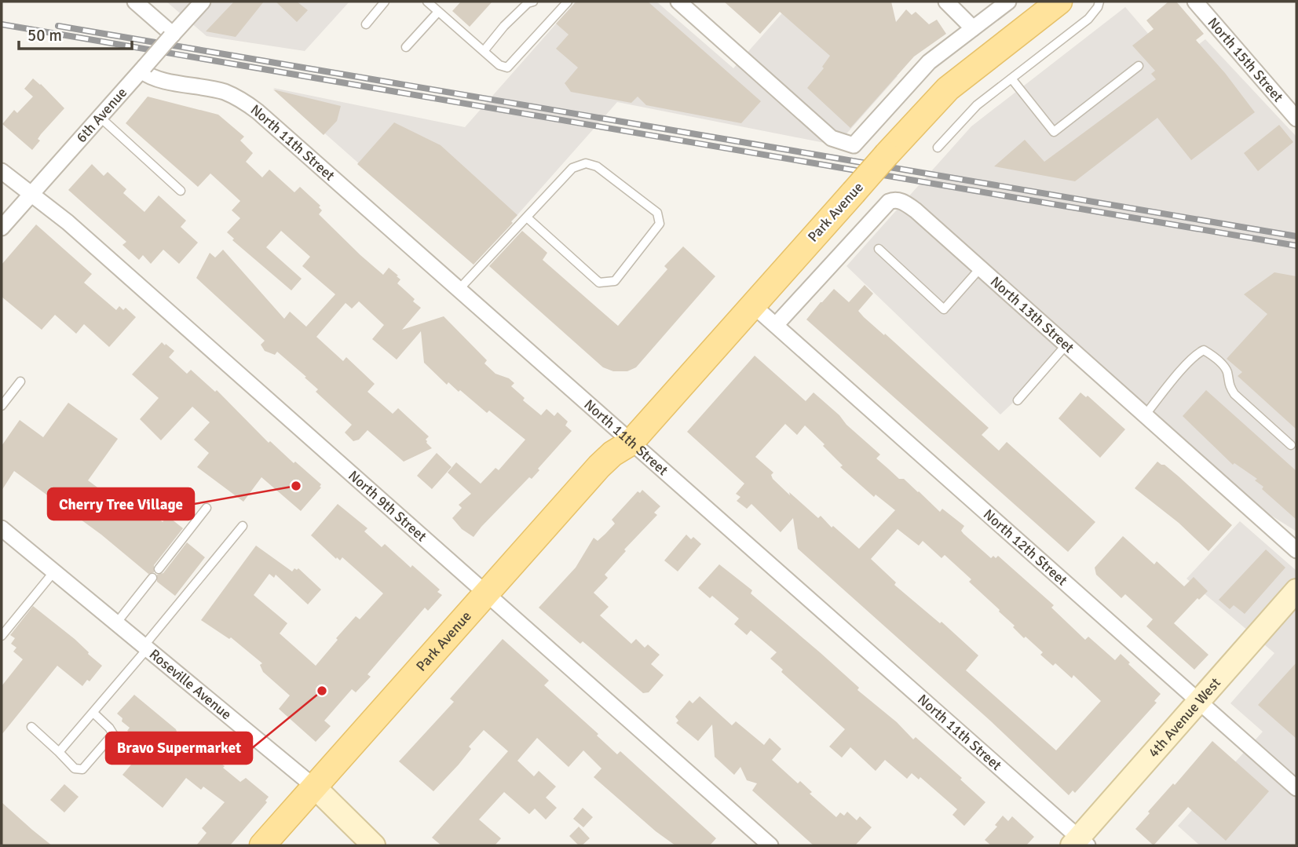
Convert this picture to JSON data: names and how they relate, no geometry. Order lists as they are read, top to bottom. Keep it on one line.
{"streets":{"main road":["Park Avenue"],"street":["North 15th Street","6th Avenue","North 11th Street","North 13th Street","North 9th Street","North 12th Street","Roseville Avenue","4th Avenue West"]},"crossings":[["6th Avenue","North 11th Street"],["6th Avenue","North 9th Street"],["North 11th Street","Park Avenue"],["North 11th Street","4th Avenue West"],["Park Avenue","North 9th Street"],["Park Avenue","North 12th Street"],["Park Avenue","Roseville Avenue"],["North 13th Street","North 12th Street"],["North 12th Street","4th Avenue West"]],"places":["Cherry Tree Village","Bravo Supermarket"],"scale_bar":"50 m"}
